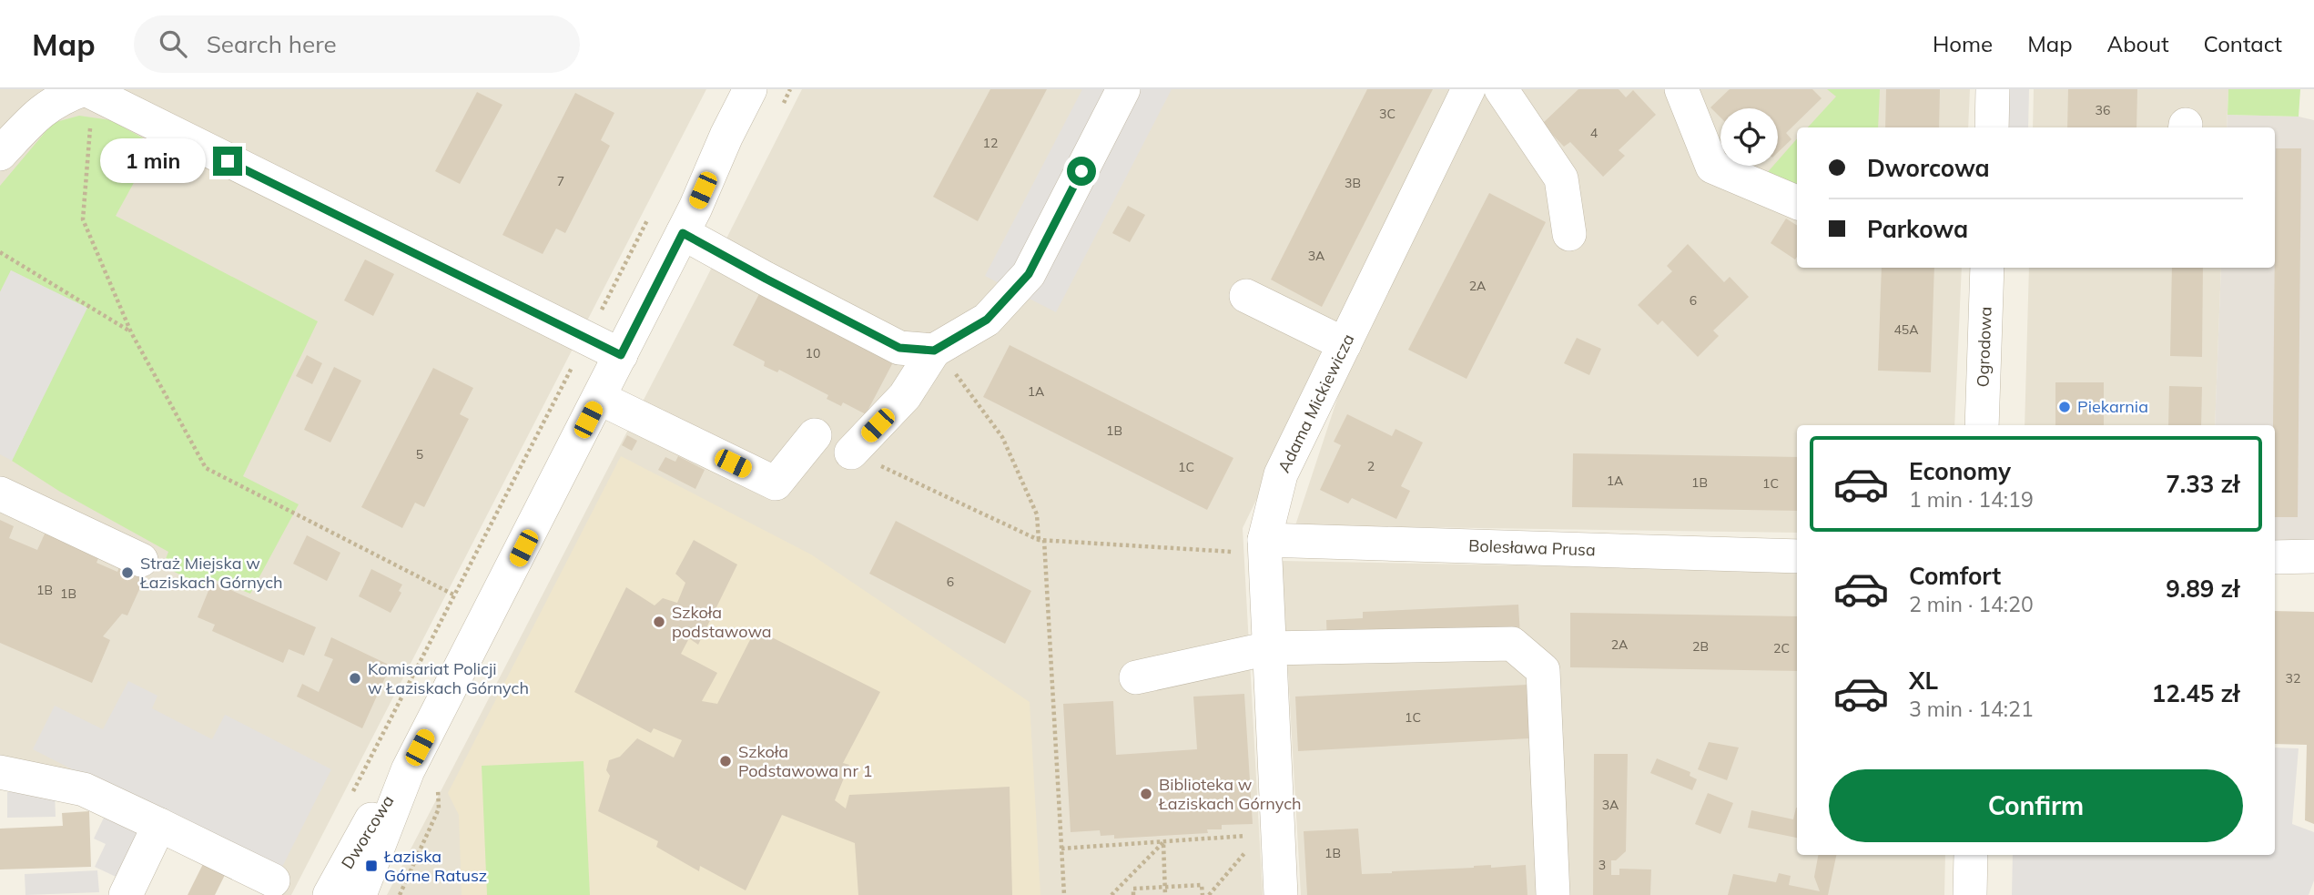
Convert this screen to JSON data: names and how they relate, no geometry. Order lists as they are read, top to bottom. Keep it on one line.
{"streets":{"street":["Ogrodowa","Adama Mickiewicza","Bolesława Prusa","Dworcowa"]},"crossings":[["Adama Mickiewicza","Bolesława Prusa"]],"places":{"other":["Piekarnia","Straż Miejska w Łaziskach Górnych","Szkoła podstawowa","Komisariat Policji w Łaziskach Górnych","Szkoła Podstawowa nr 1","Biblioteka w Łaziskach Górnych"],"transit":["Łaziska Górne Ratusz"]},"house_numbers":["36","3C","4","12","7","3B","3A","2A","6","45A","10","1A","1B","5","2","1C","1A","1B","1C","6","1B","1B","2A","2B","2C","32","1C","3A","1B","3"],"page":{"header":"Map","search":"Search here","nav":["Home","Map","About","Contact"],"banner":["Dworcowa","Parkowa"],"bubble":"1 min","list":[{"name":"Economy","note":"1 min · 14:19","value":"7.33 zł"},{"name":"Comfort","note":"2 min · 14:20","value":"9.89 zł"},{"name":"XL","note":"3 min · 14:21","value":"12.45 zł"}],"buttons":"Confirm"}}
